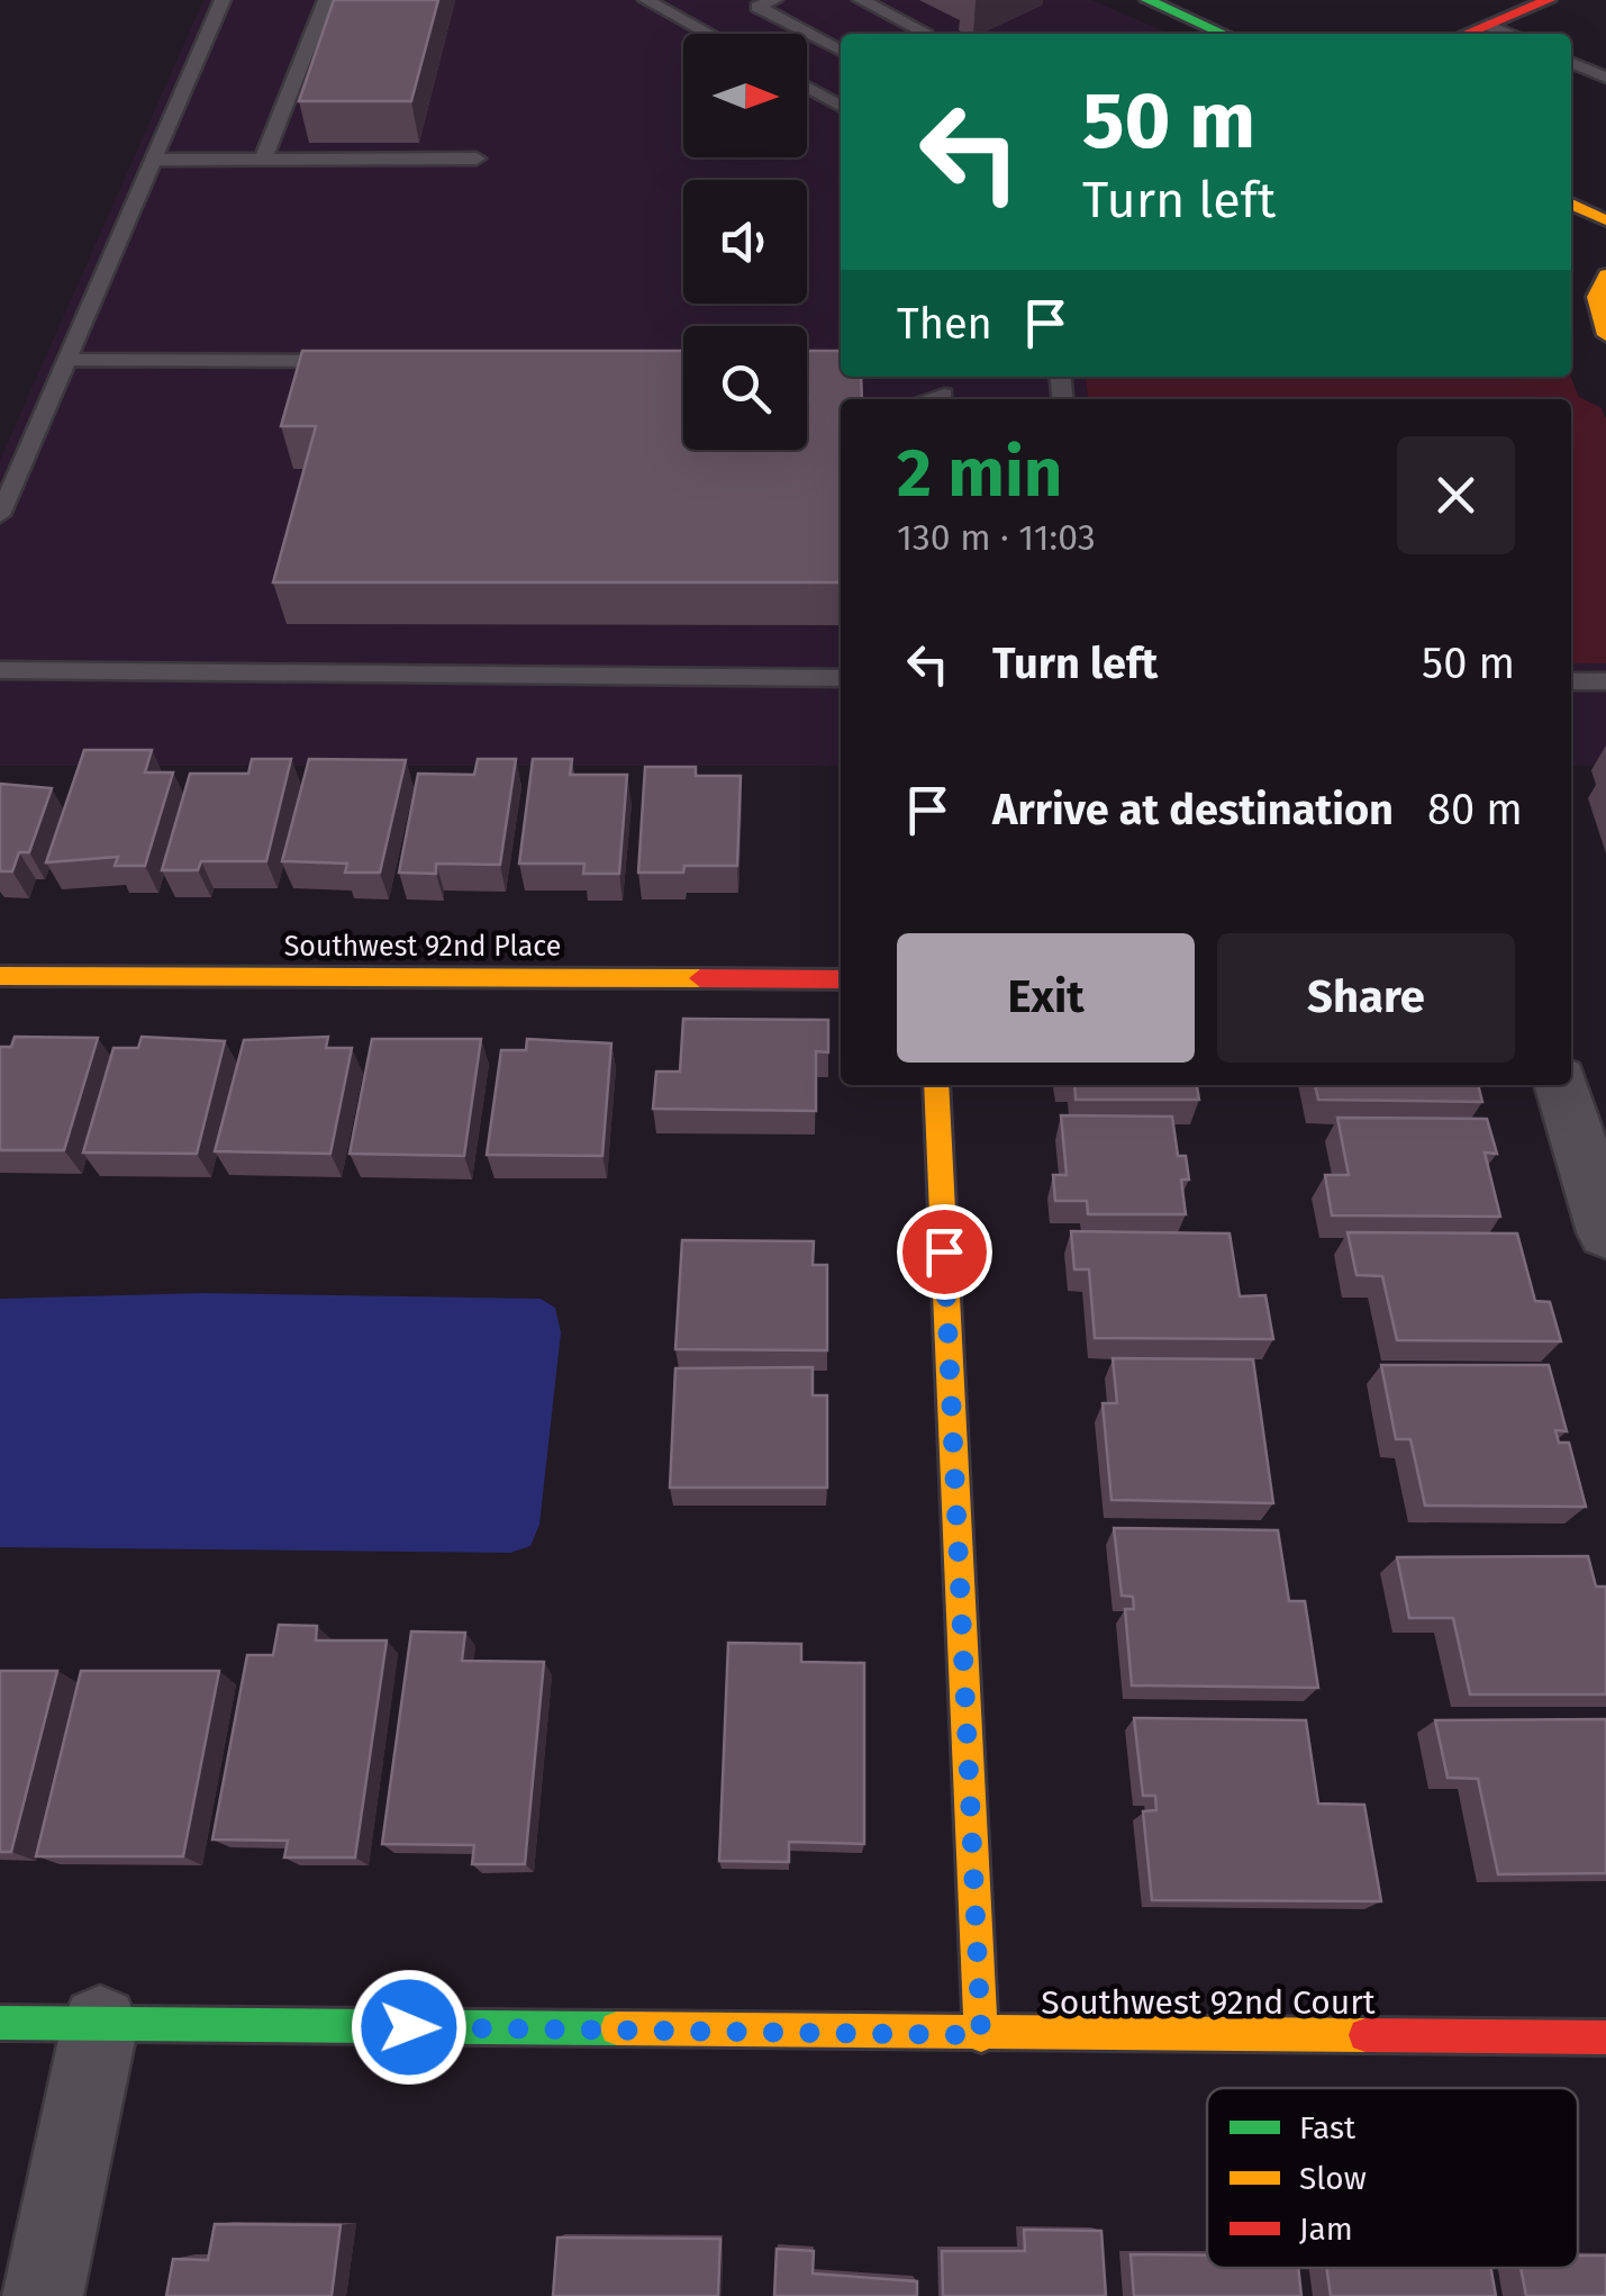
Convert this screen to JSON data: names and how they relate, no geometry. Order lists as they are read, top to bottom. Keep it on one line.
{"streets":{"street":["Southwest 92nd Place","Southwest 92nd Court"]},"legend":["Fast","Slow","Jam"],"north":"right","page":{"turn":["50 m","Turn left"],"then":"Then","heading":["2 min","130 m · 11:03"],"list":[{"name":"Turn left","value":"50 m"},{"name":"Arrive at destination","value":"80 m"}],"buttons":["Exit","Share"]}}
